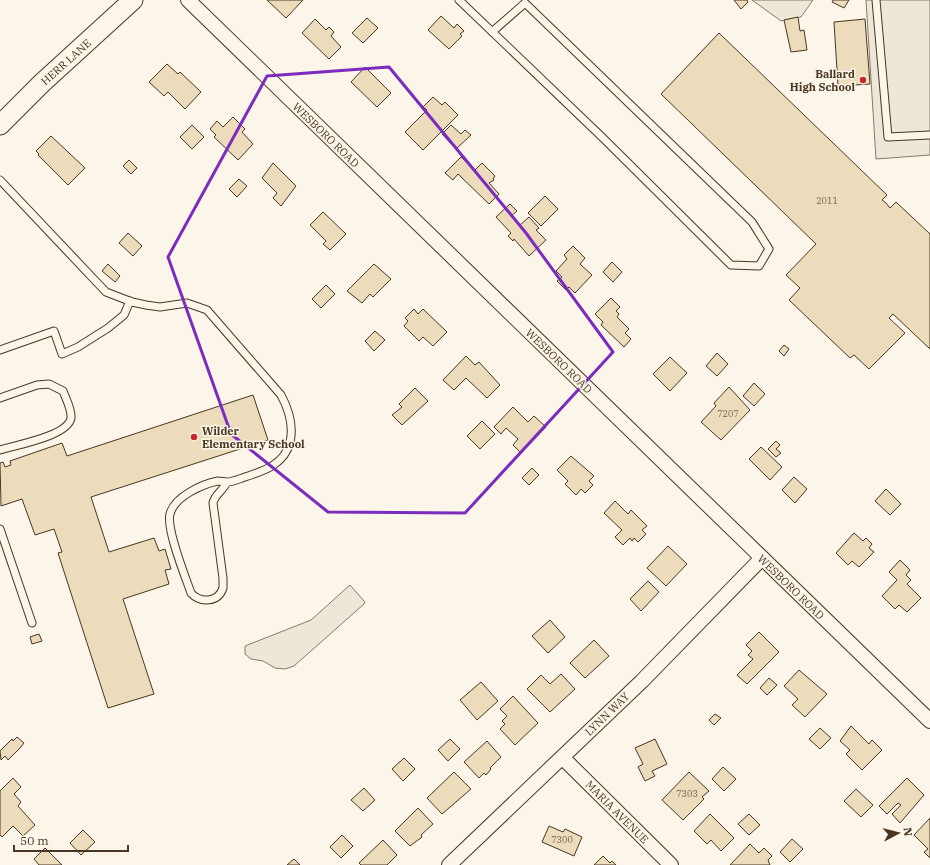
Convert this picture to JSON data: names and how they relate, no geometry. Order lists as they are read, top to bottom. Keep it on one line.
{"streets":{"main road":["HERR LANE"],"street":["WESBORO ROAD","LYNN WAY","MARIA AVENUE"]},"crossings":[["WESBORO ROAD","LYNN WAY"],["LYNN WAY","MARIA AVENUE"]],"places":["Ballard High School","Wilder Elementary School"],"house_numbers":["2011","7207","7303","7300"],"scale_bar":"50 m","north":"right"}
